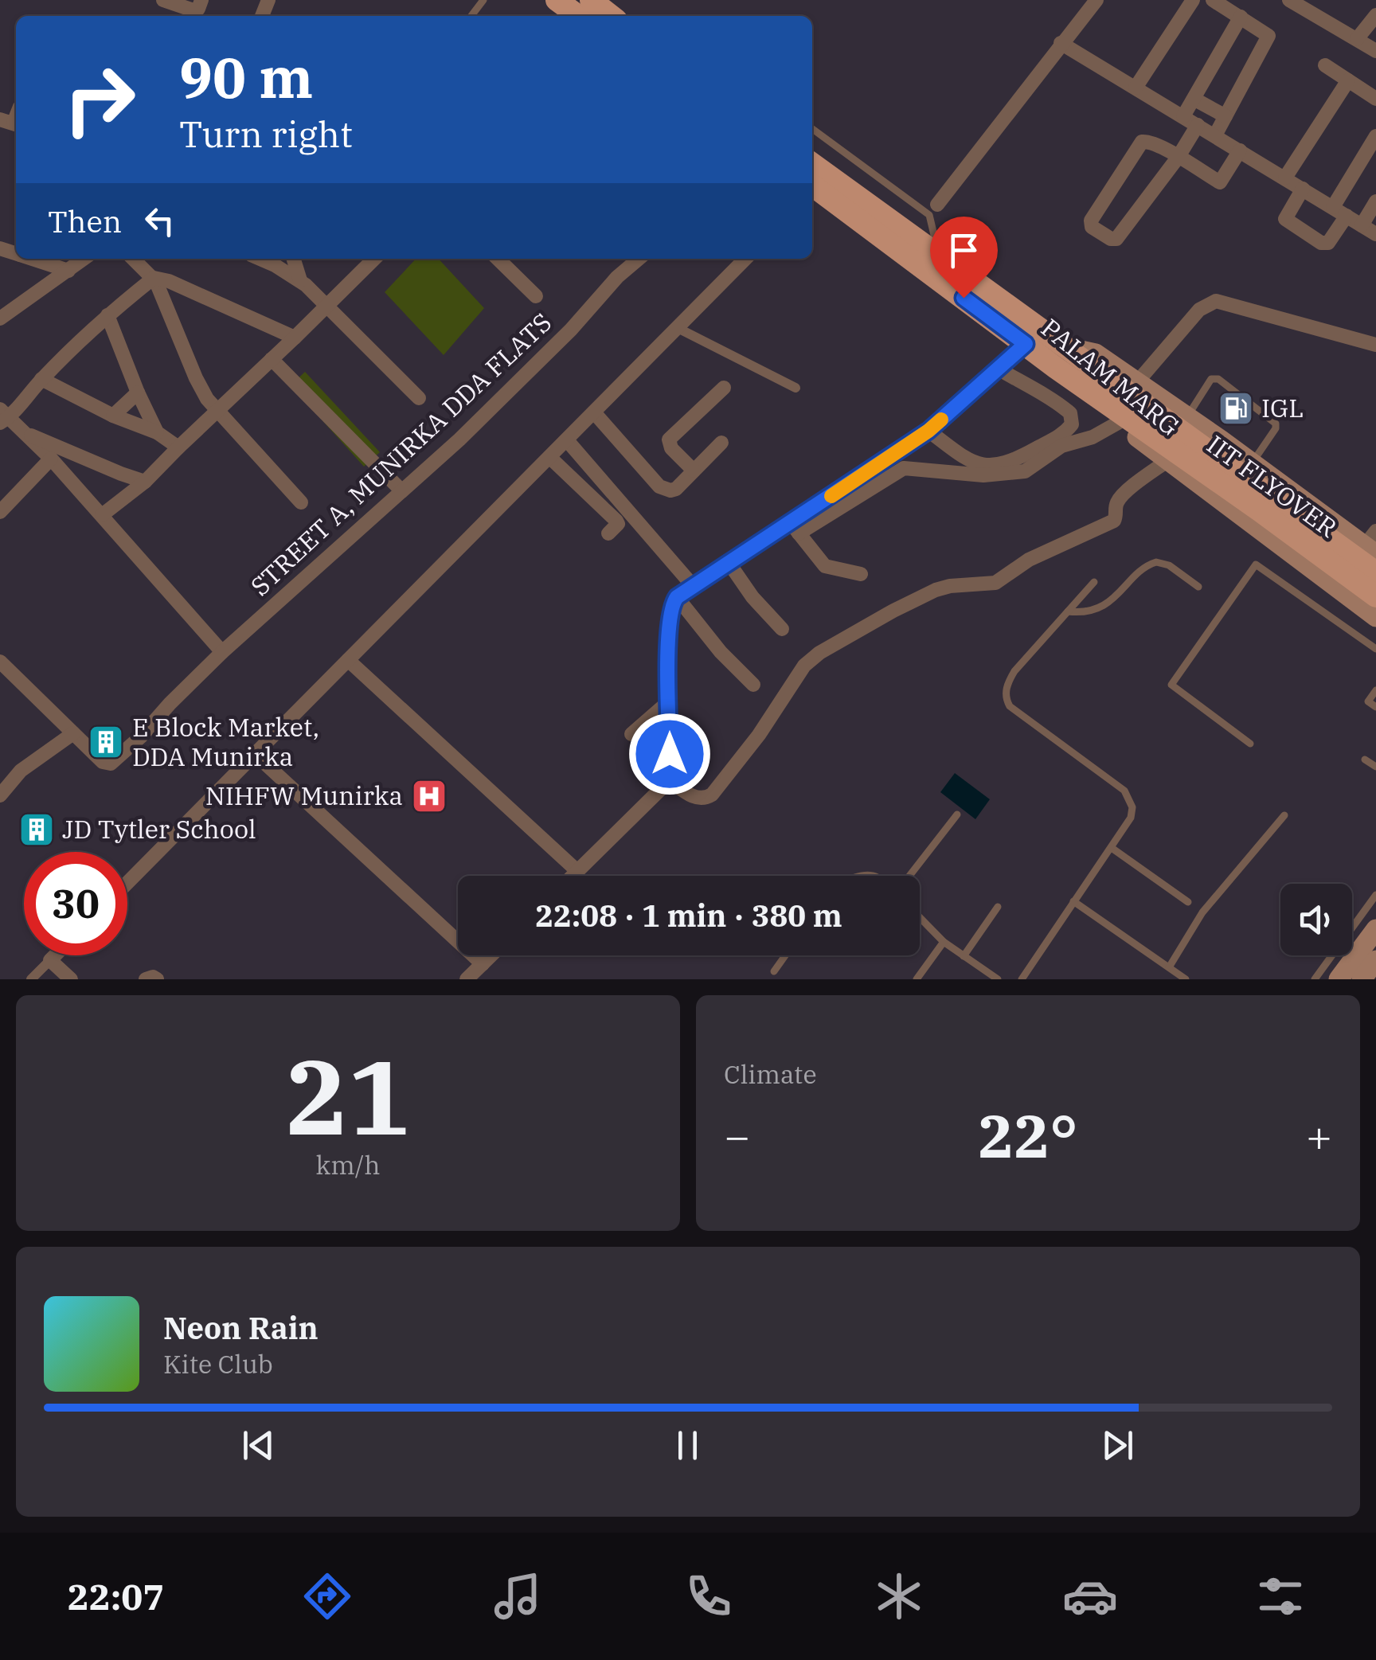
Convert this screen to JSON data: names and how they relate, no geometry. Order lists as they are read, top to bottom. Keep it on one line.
{"streets":{"main road":["PALAM MARG","IIT FLYOVER"],"street":["STREET A, MUNIRKA DDA FLATS"]},"crossings":[["PALAM MARG","IIT FLYOVER"]],"places":{"fuel station":["IGL"],"building":["E Block Market, DDA Munirka","JD Tytler School"],"hospital":["NIHFW Munirka"]},"page":{"turn":["90 m","Turn right"],"then":"Then","limit":"30","trip":"22:08 · 1 min · 380 m","tile":[["21","km/h"],"Climate"],"heat":["−","22°","+"],"song":["Neon Rain","Kite Club"],"tabs":"22:07"}}
